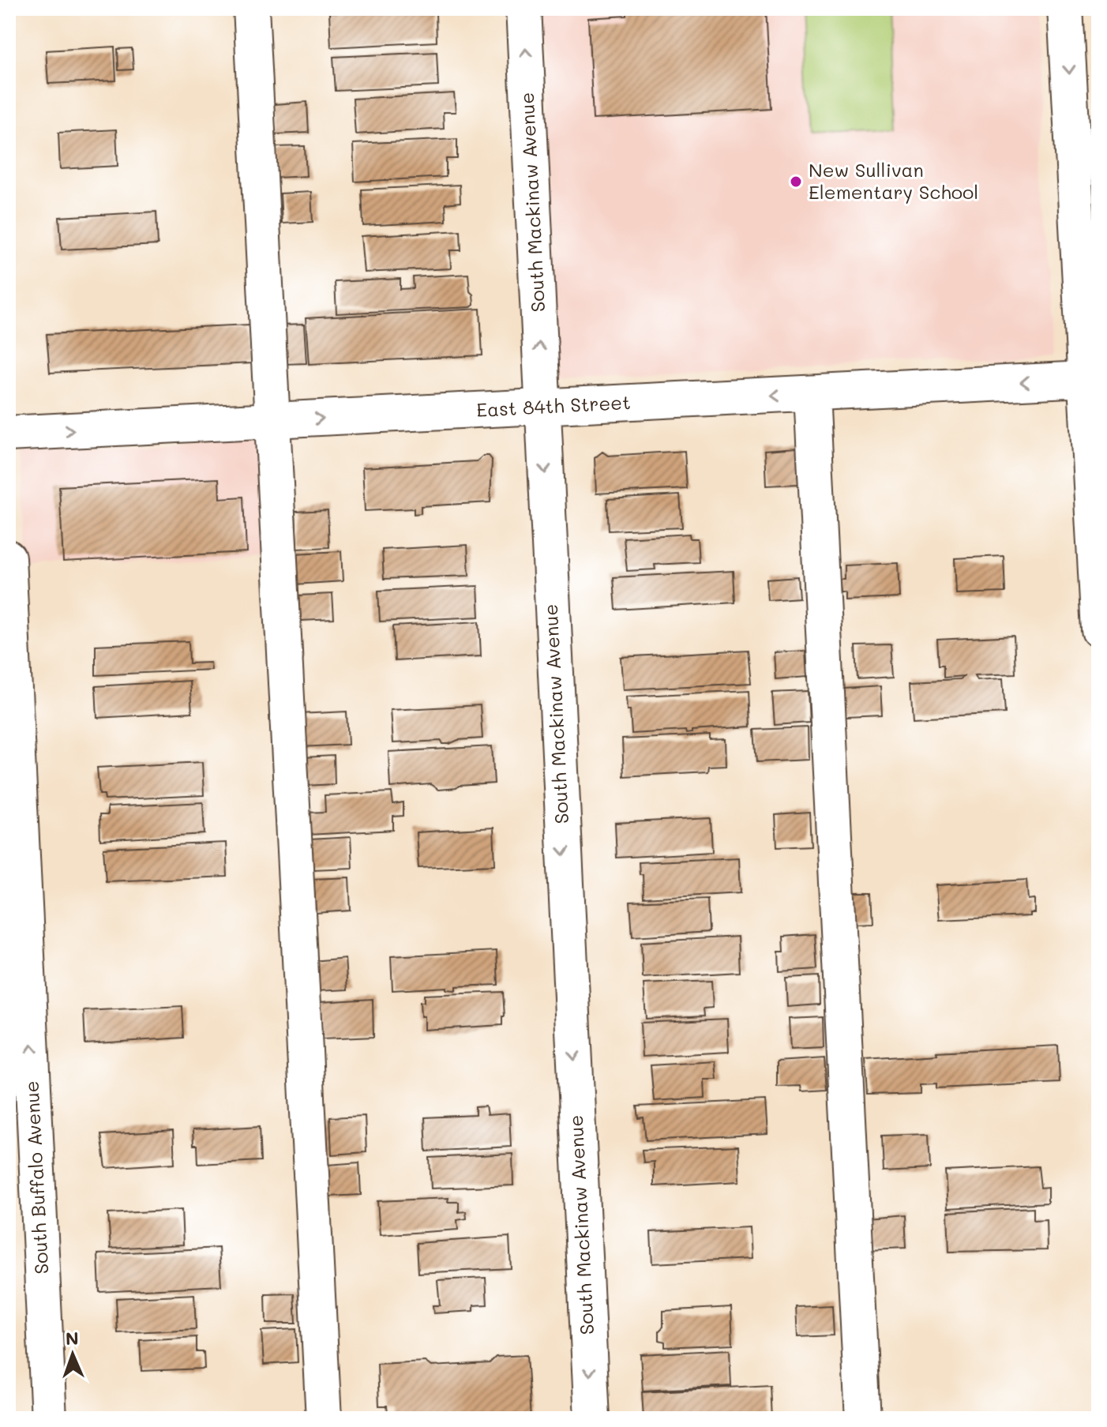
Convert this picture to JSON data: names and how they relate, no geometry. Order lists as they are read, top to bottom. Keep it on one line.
{"streets":{"street":["South Mackinaw Avenue","East 84th Street","South Buffalo Avenue"]},"crossings":[["South Mackinaw Avenue","East 84th Street"]],"places":["New Sullivan Elementary School"],"north":"top"}
